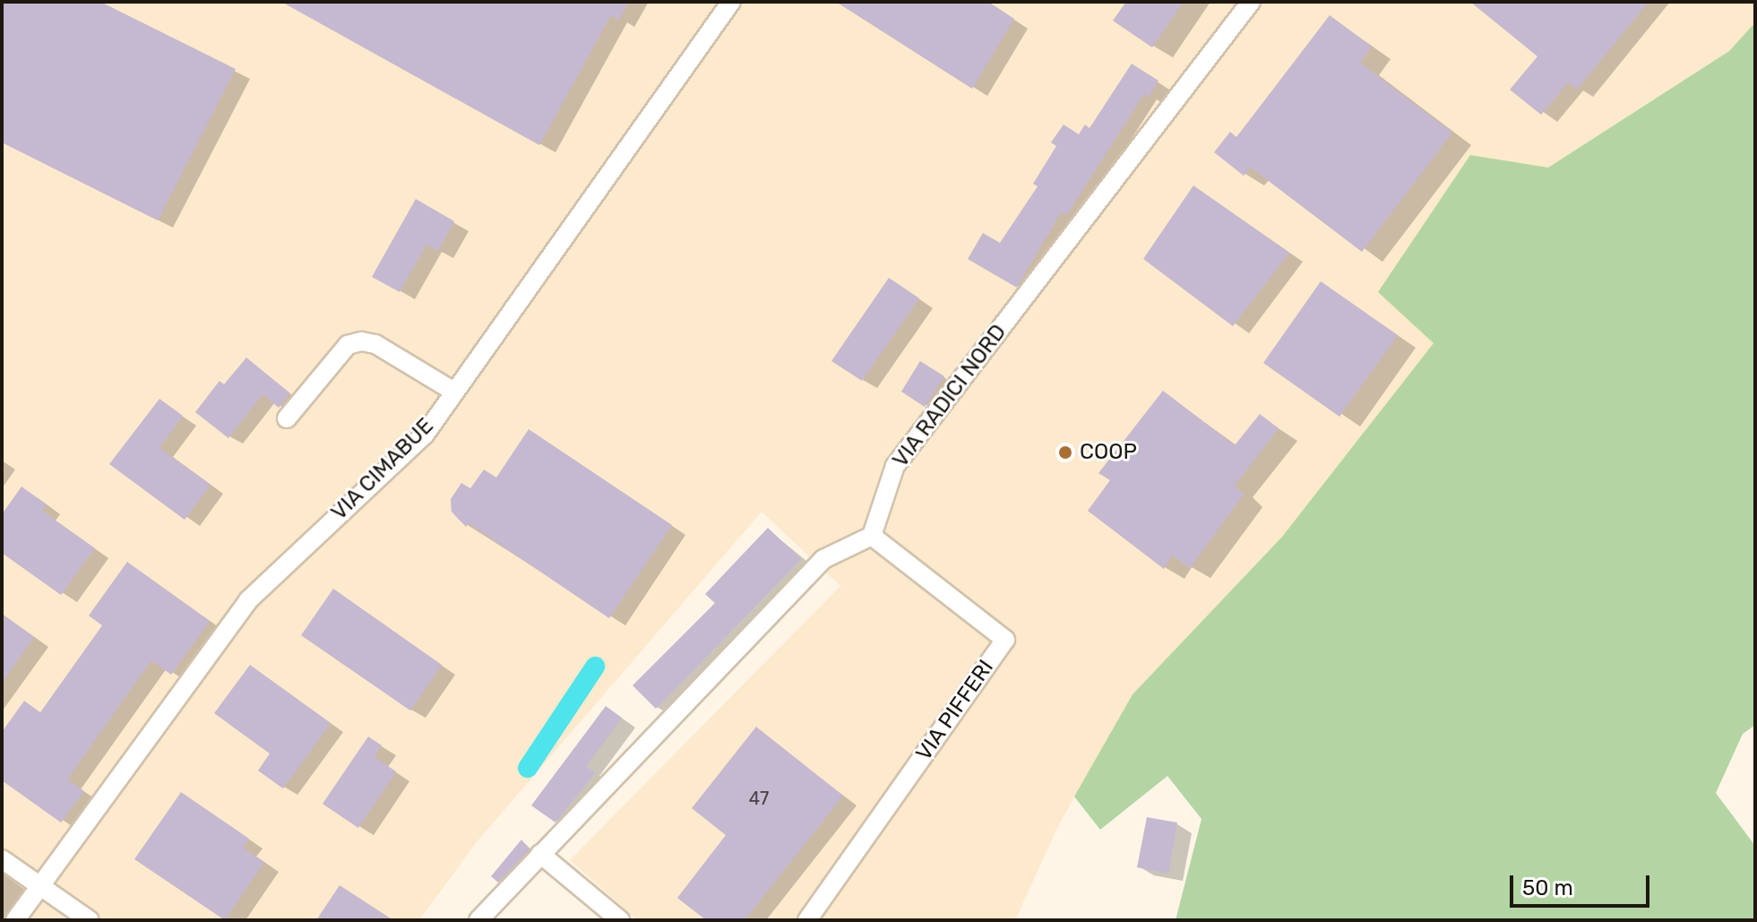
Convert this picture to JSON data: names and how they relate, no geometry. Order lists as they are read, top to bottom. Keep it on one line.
{"streets":{"street":["VIA RADICI NORD","VIA CIMABUE","VIA PIFFERI"]},"crossings":[["VIA RADICI NORD","VIA PIFFERI"]],"places":["COOP"],"house_numbers":["47"],"scale_bar":"50 m"}
